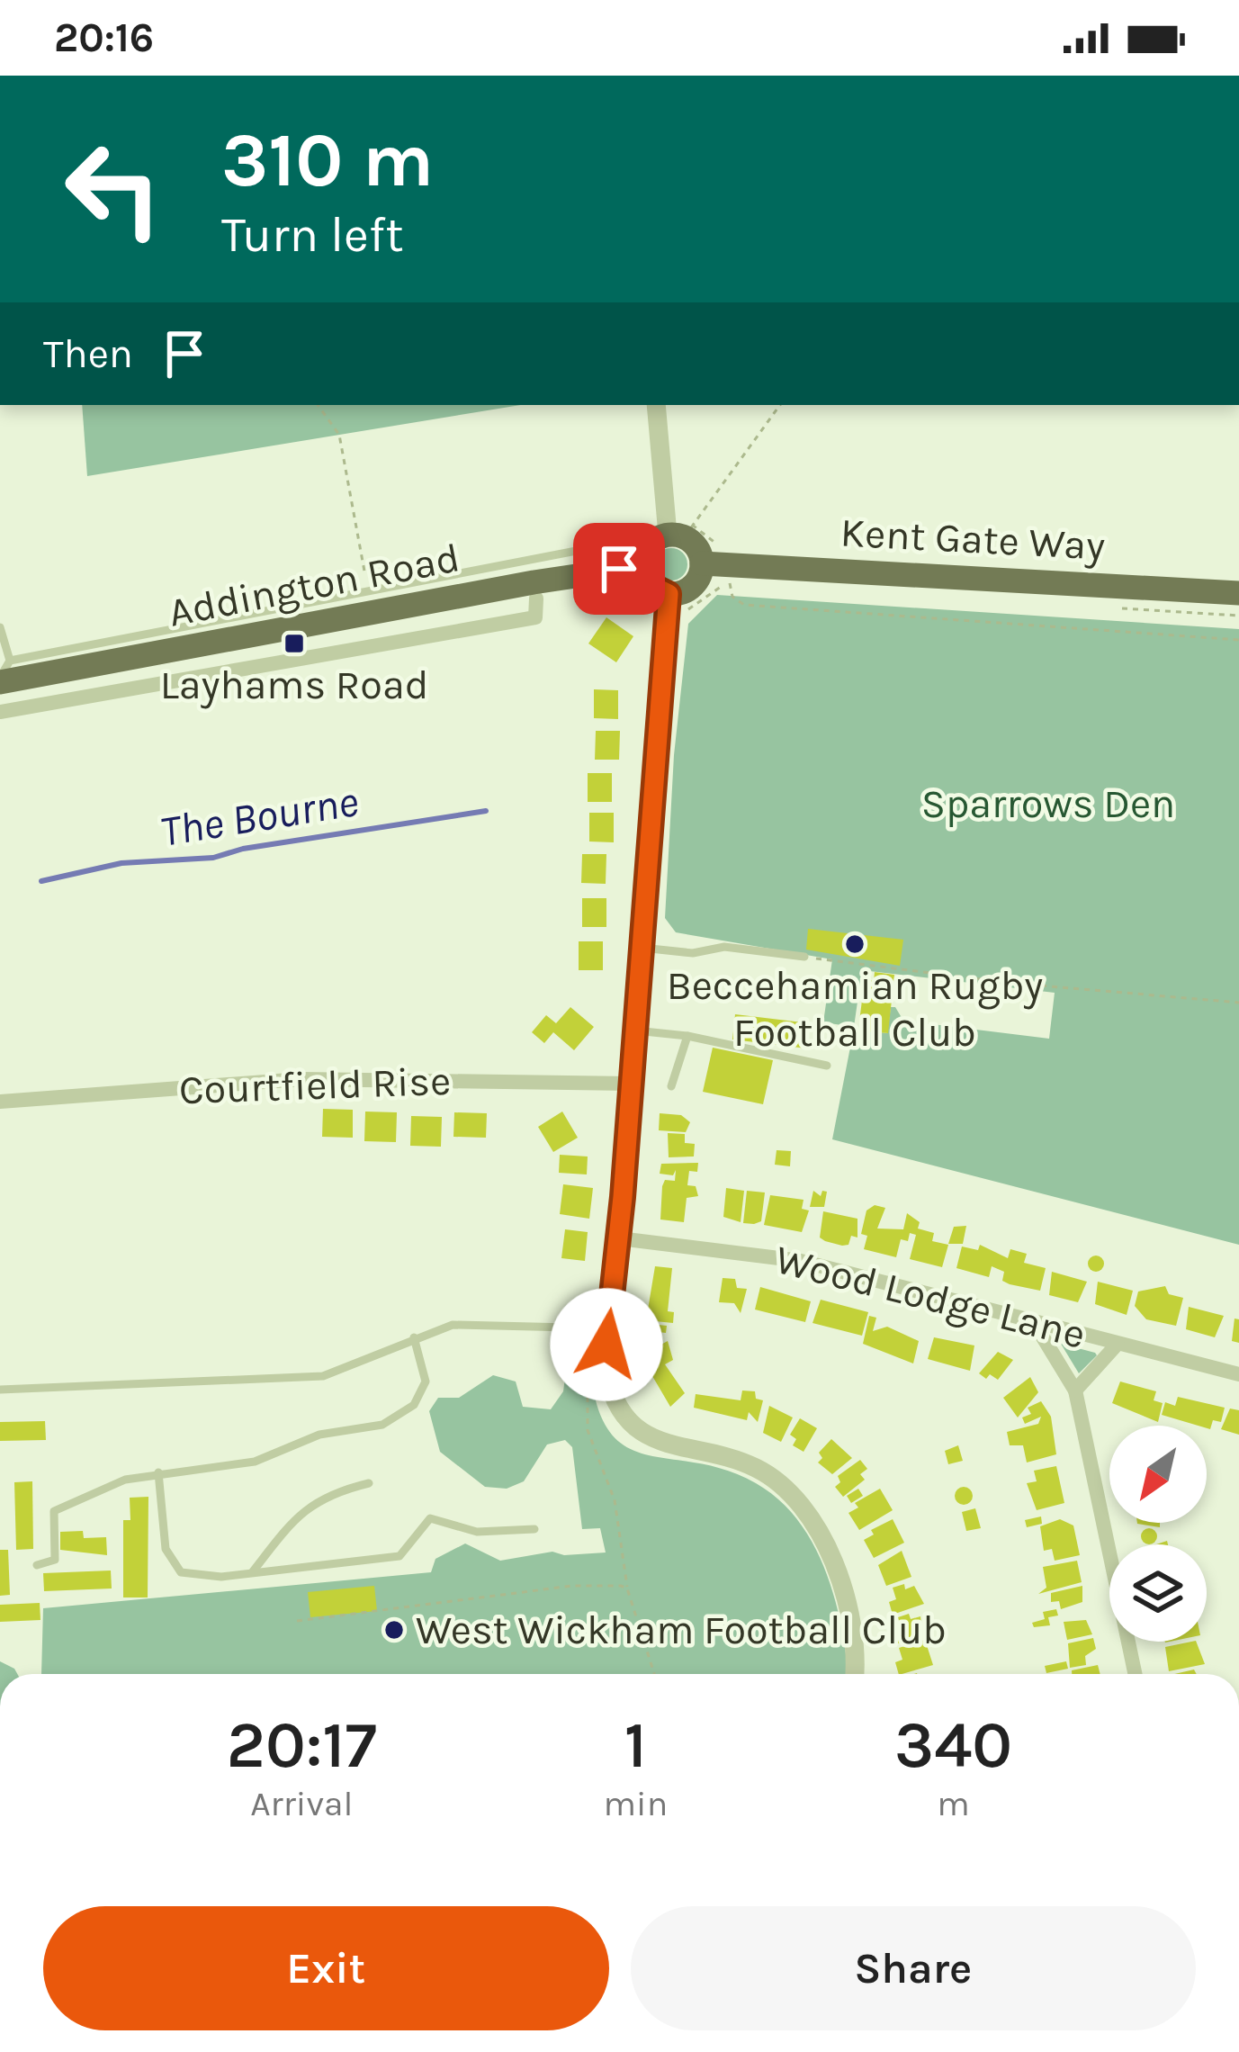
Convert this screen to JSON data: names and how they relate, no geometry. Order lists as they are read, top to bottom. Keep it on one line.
{"streets":{"main road":["Kent Gate Way","Addington Road"],"street":["Courtfield Rise","Wood Lodge Lane"]},"crossings":[["Kent Gate Way","Addington Road"]],"water":["The Bourne"],"parks":["Sparrows Den"],"places":{"transit":["Layhams Road"],"other":["Beccehamian Rugby Football Club","West Wickham Football Club"]},"north":"bottom left","page":{"status":"20:16","turn":["310 m","Turn left"],"then":"Then","eta":["20:17","Arrival","1","min","340","m"],"buttons":["Exit","Share"]}}
